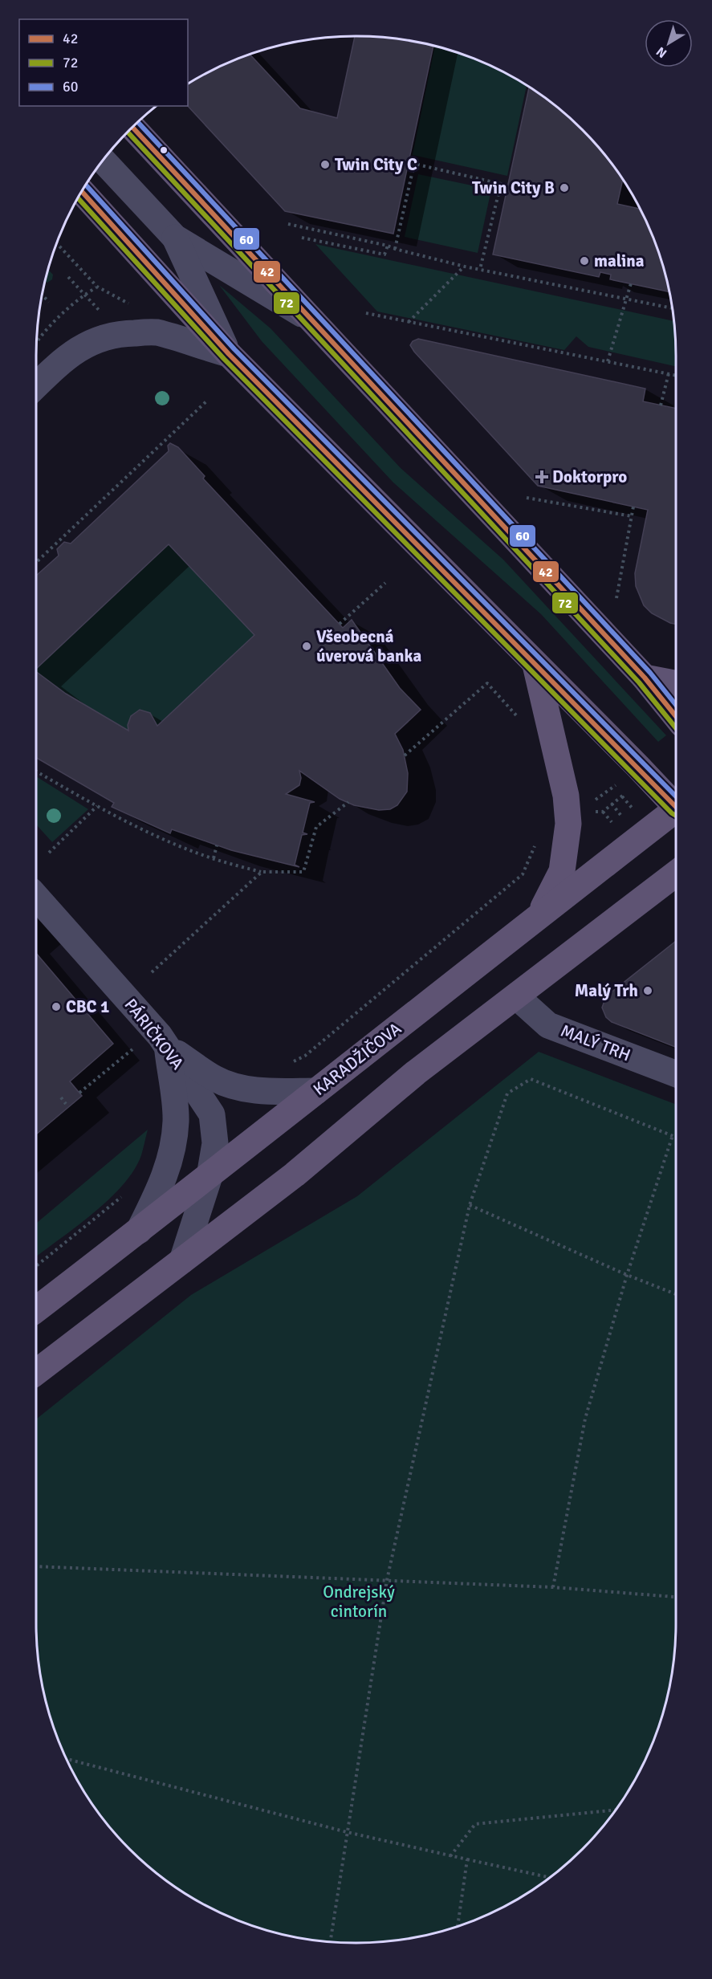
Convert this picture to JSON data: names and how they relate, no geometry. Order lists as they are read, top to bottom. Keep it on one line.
{"streets":{"main road":["KARADŽIČOVA"],"street":["PÁRIČKOVA","MALÝ TRH"]},"crossings":[["PÁRIČKOVA","KARADŽIČOVA"]],"parks":["Ondrejský cintorín"],"places":{"other":["Twin City C","Twin City B","malina","Všeobecná úverová banka","Malý Trh","CBC 1"],"health":["Doktorpro"]},"lines":["transit line 60","transit line 42","transit line 72"],"legend":["42","72","60"],"north":"bottom left"}
